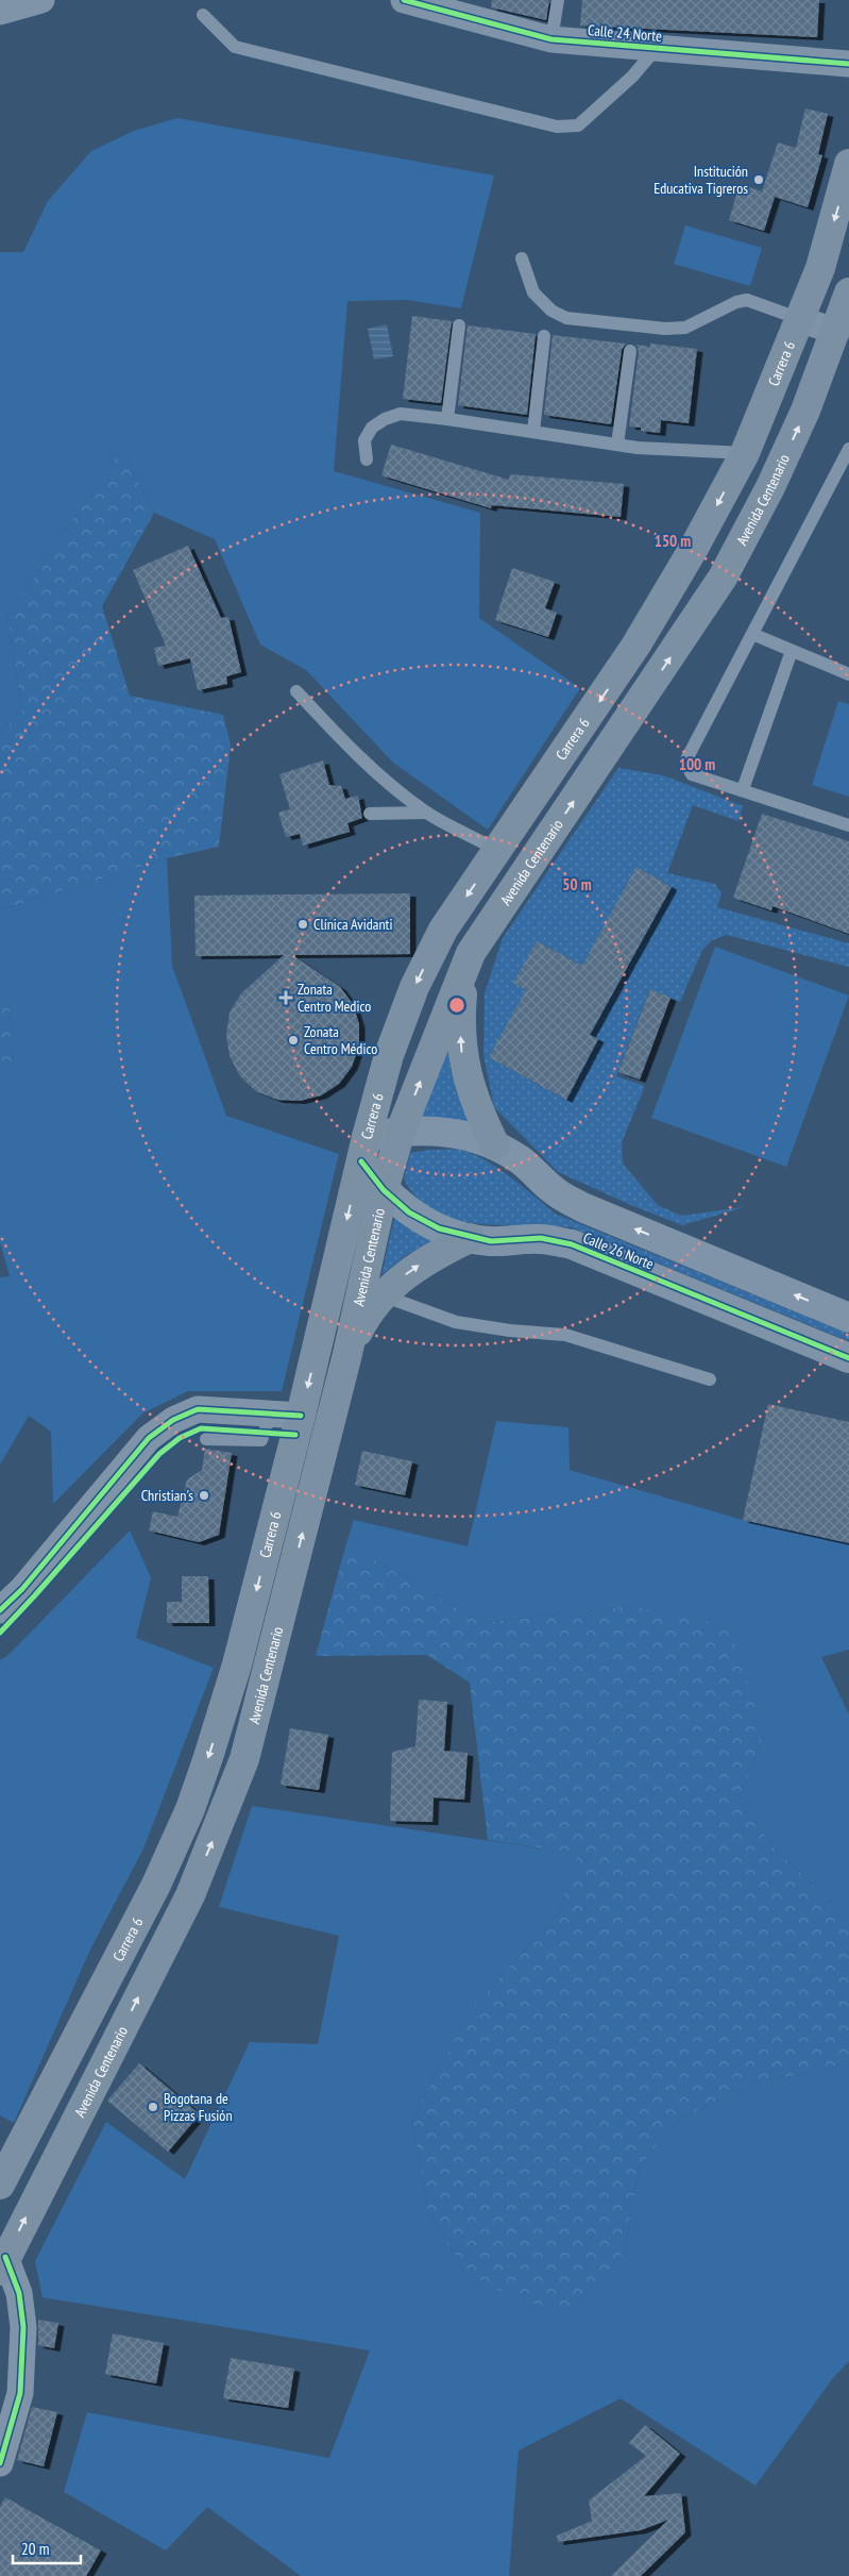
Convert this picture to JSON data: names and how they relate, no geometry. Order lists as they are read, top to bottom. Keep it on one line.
{"streets":{"main road":["Carrera 6","Avenida Centenario"],"street":["Calle 24 Norte","Calle 26 Norte"]},"crossings":[["Carrera 6","Calle 26 Norte"],["Avenida Centenario","Calle 26 Norte"]],"one_way":["Carrera 6","Avenida Centenario"],"places":{"other":["Institución Educativa Tigreros","Clínica Avidanti","Zonata Centro Médico","Christian's","Bogotana de Pizzas Fusión"],"health":["Zonata Centro Medico"]},"scale_bar":"20 m","rings":["150 m","100 m","50 m"]}
